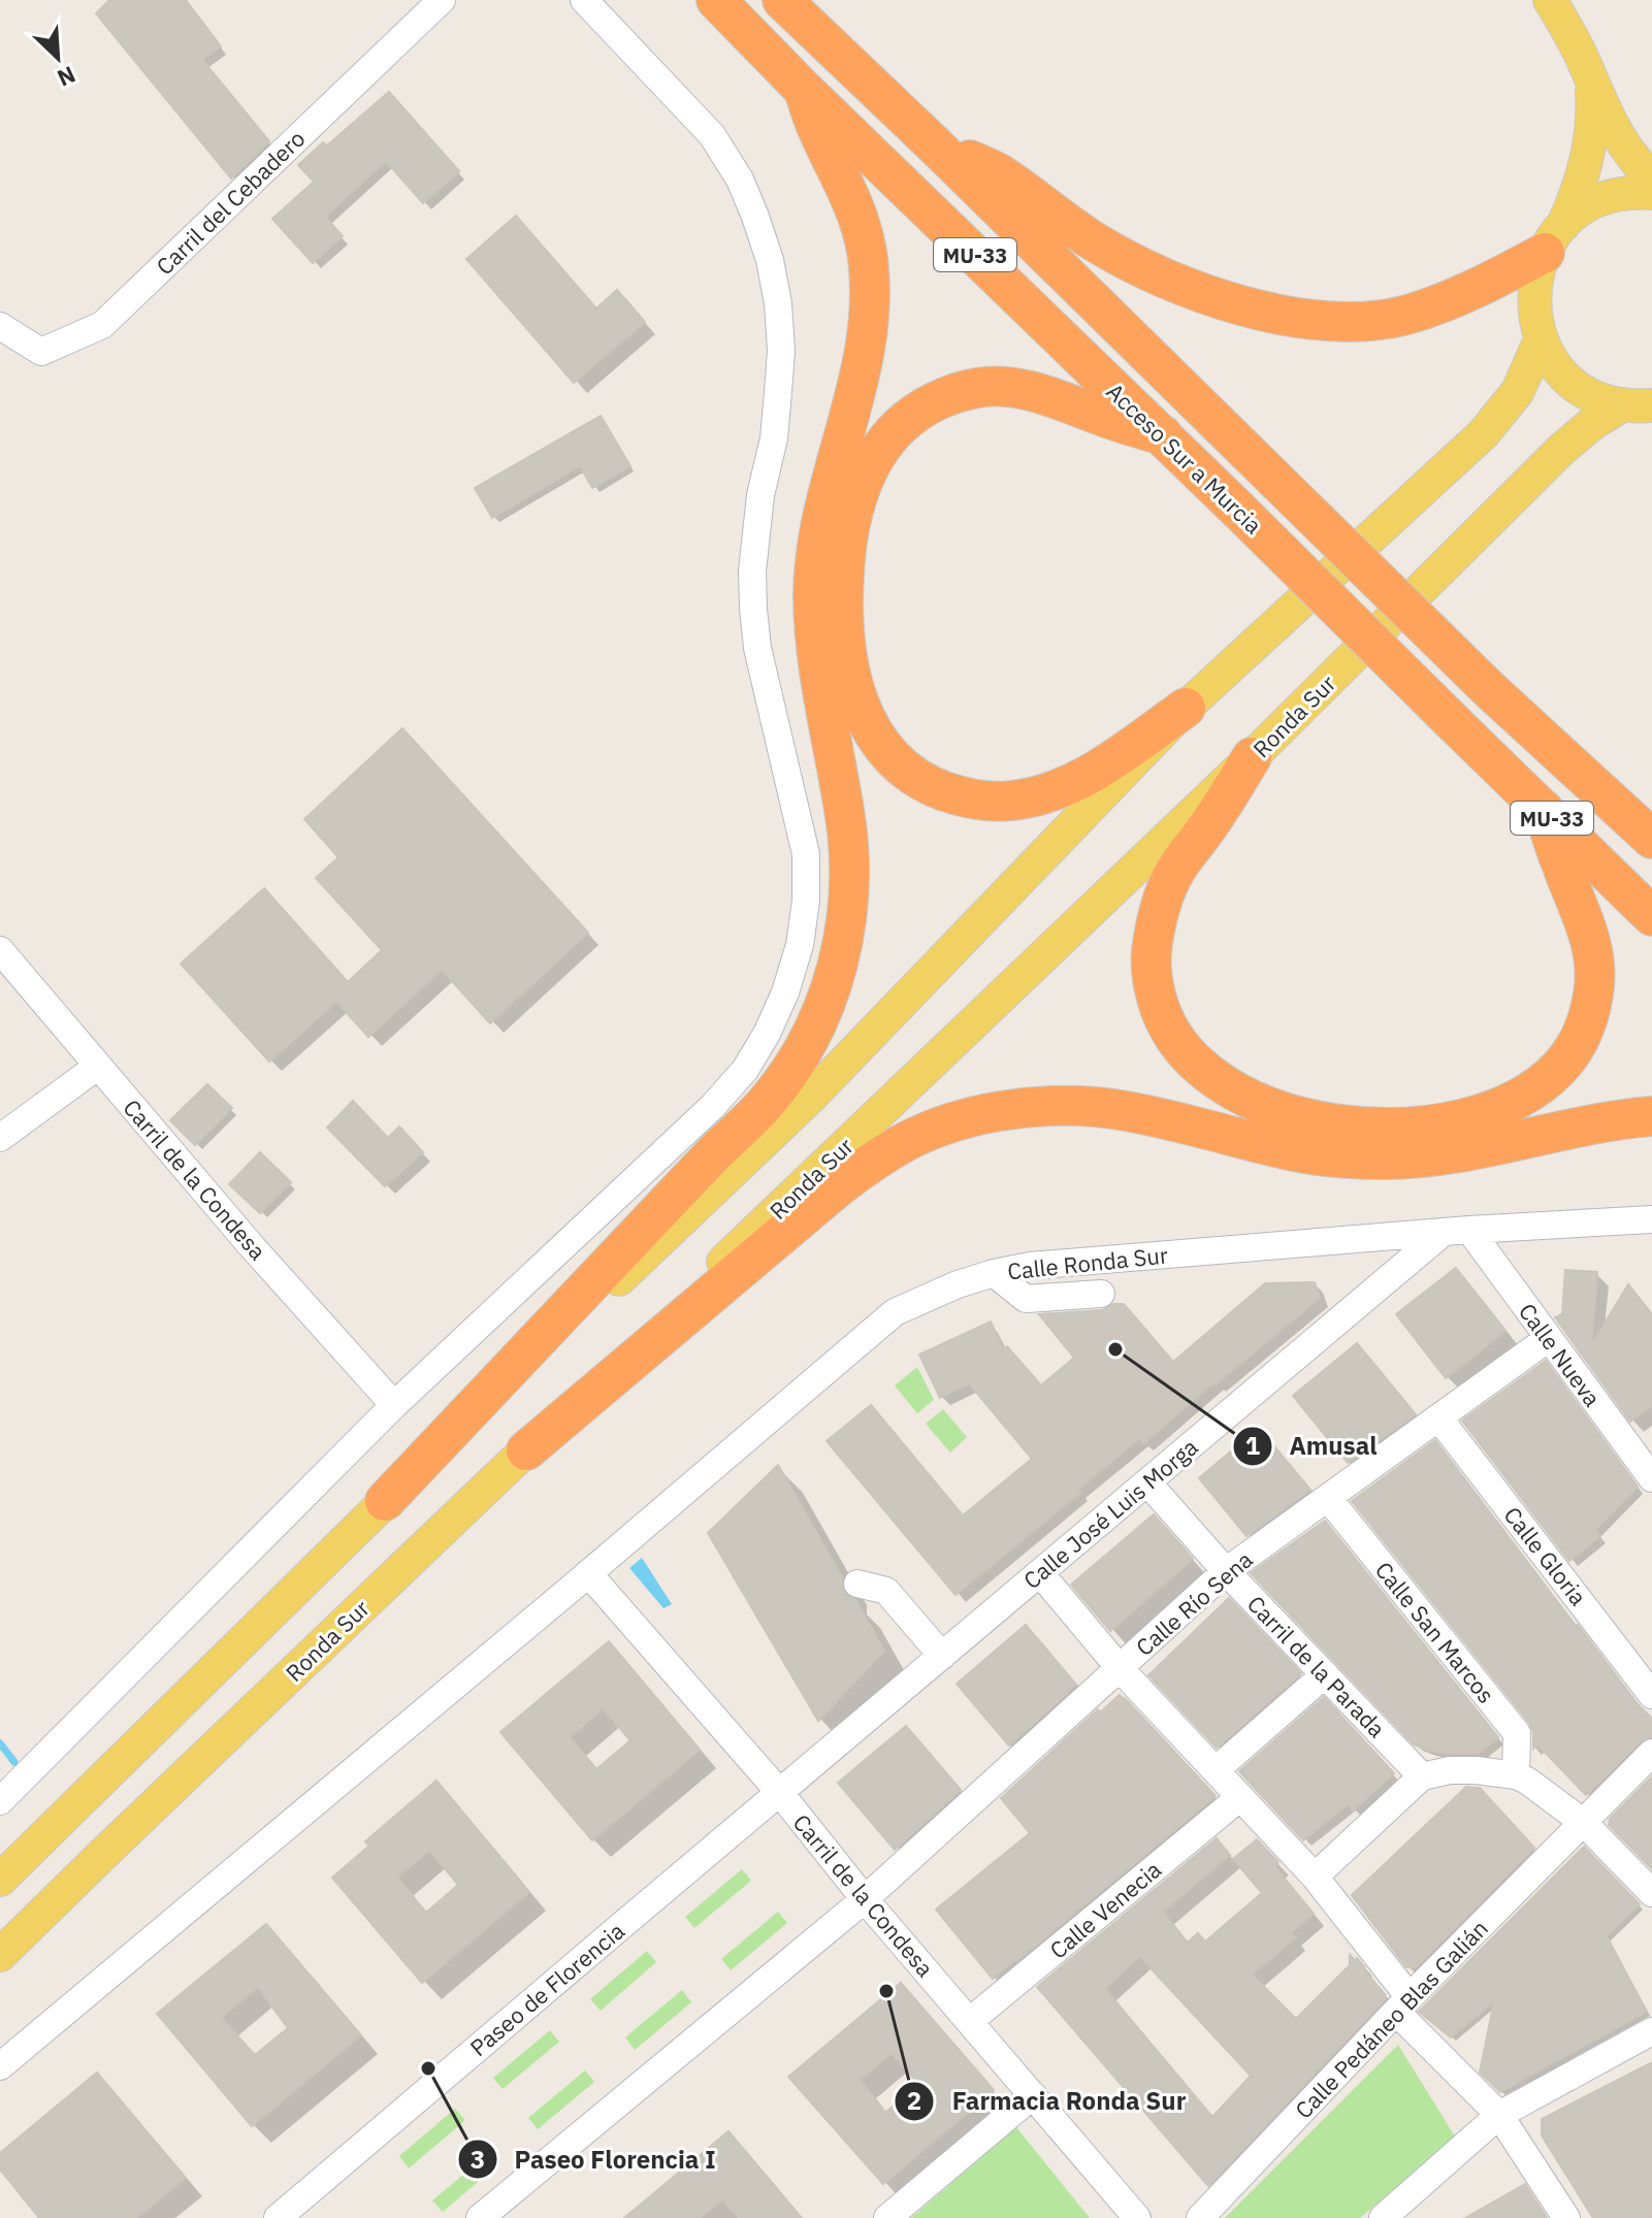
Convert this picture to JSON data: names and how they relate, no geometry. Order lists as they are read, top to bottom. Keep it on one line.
{"streets":{"highway":["MU-33","Acceso Sur a Murcia"],"main road":["Ronda Sur"],"street":["Carril del Cebadero","Carril de la Condesa","Calle Ronda Sur","Calle Nueva","Calle José Luis Morga","Calle Gloria","Calle Río Sena","Calle San Marcos","Carril de la Parada","Calle Venecia","Paseo de Florencia","Calle Pedáneo Blas Galián"]},"crossings":[["Carril de la Condesa","Calle Ronda Sur"],["Carril de la Condesa","Calle José Luis Morga"],["Carril de la Condesa","Calle Río Sena"],["Carril de la Condesa","Calle Venecia"],["Carril de la Condesa","Paseo de Florencia"],["Calle Ronda Sur","Calle Nueva"],["Calle Ronda Sur","Calle José Luis Morga"],["Calle Nueva","Calle Río Sena"],["Calle José Luis Morga","Carril de la Parada"],["Calle José Luis Morga","Paseo de Florencia"],["Calle Gloria","Calle Río Sena"],["Calle Río Sena","Calle San Marcos"],["Calle Río Sena","Carril de la Parada"]],"places":["Amusal","Farmacia Ronda Sur","Paseo Florencia I"],"north":"bottom right"}
